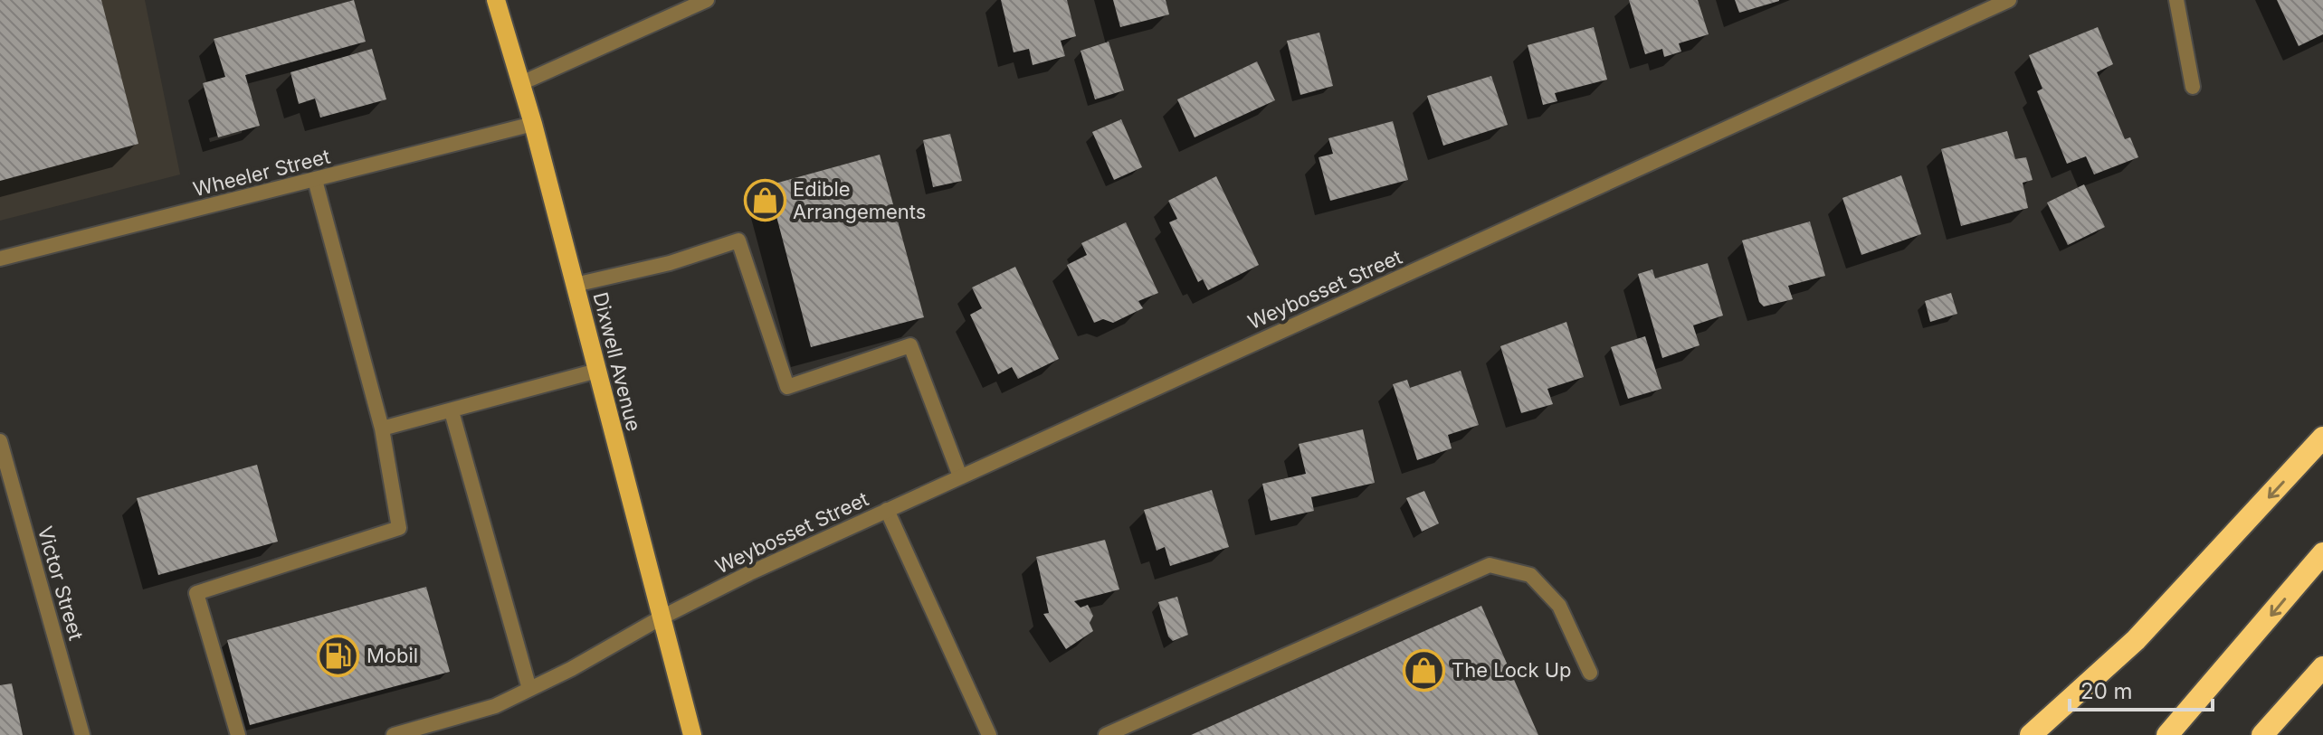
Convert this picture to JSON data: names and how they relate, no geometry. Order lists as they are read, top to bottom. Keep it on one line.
{"streets":{"main road":["Dixwell Avenue"],"street":["Wheeler Street","Weybosset Street","Victor Street"]},"crossings":[["Wheeler Street","Dixwell Avenue"],["Weybosset Street","Dixwell Avenue"]],"places":{"shop":["Edible Arrangements","The Lock Up"],"fuel station":["Mobil"]},"scale_bar":"20 m"}
